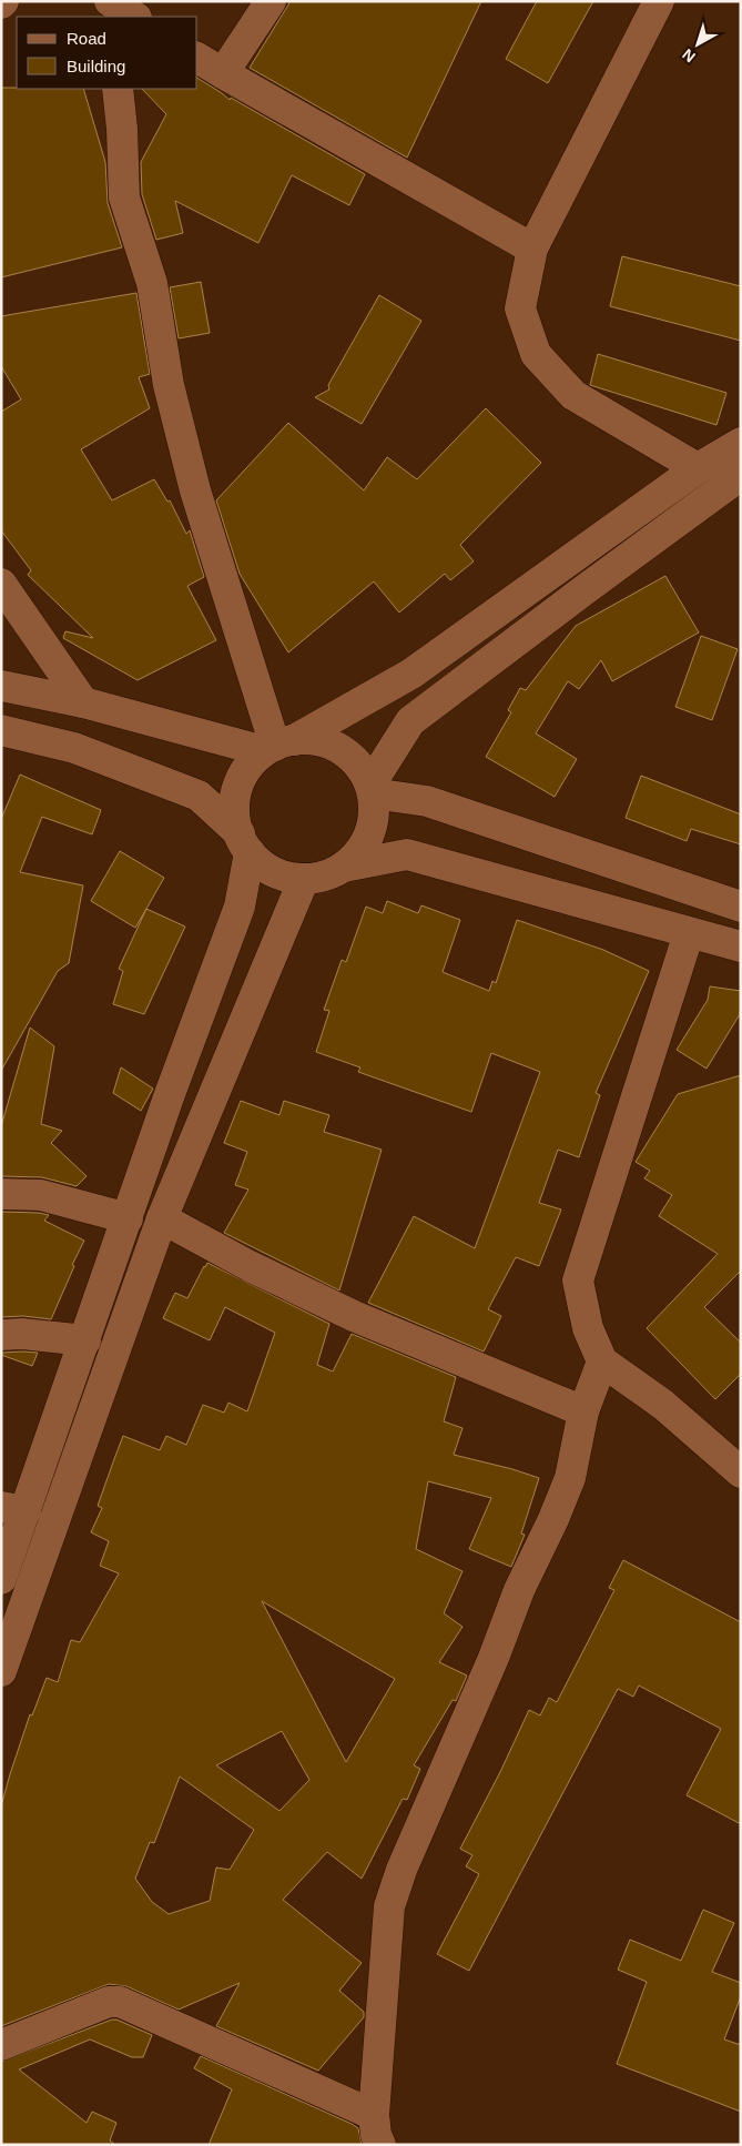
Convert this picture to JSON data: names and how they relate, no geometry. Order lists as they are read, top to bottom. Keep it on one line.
{"legend":["Road","Building"],"north":"bottom left"}
